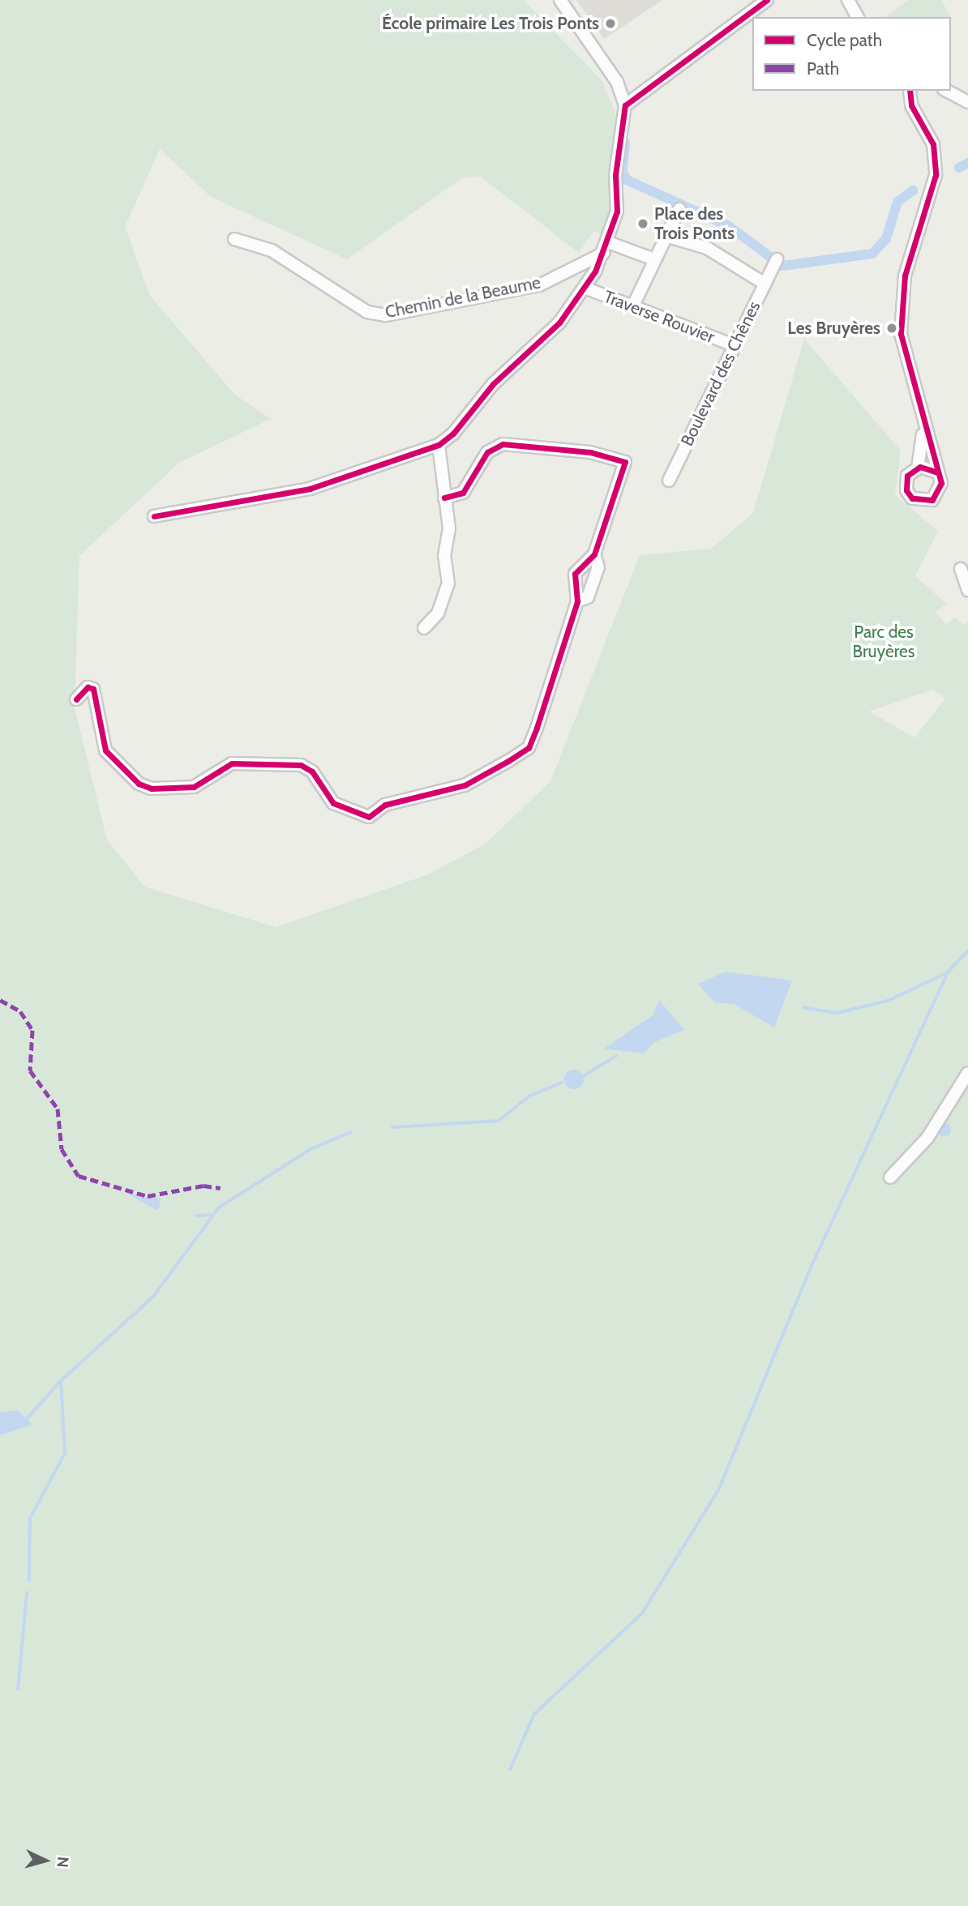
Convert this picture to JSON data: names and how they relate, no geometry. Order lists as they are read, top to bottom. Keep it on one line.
{"streets":{"street":["Chemin de la Beaume","Traverse Rouvier","Boulevard des Chênes"]},"crossings":[["Traverse Rouvier","Boulevard des Chênes"]],"parks":["Parc des Bruyères"],"places":["École primaire Les Trois Ponts","Place des Trois Ponts","Les Bruyères"],"legend":["Cycle path","Path"],"north":"right"}
